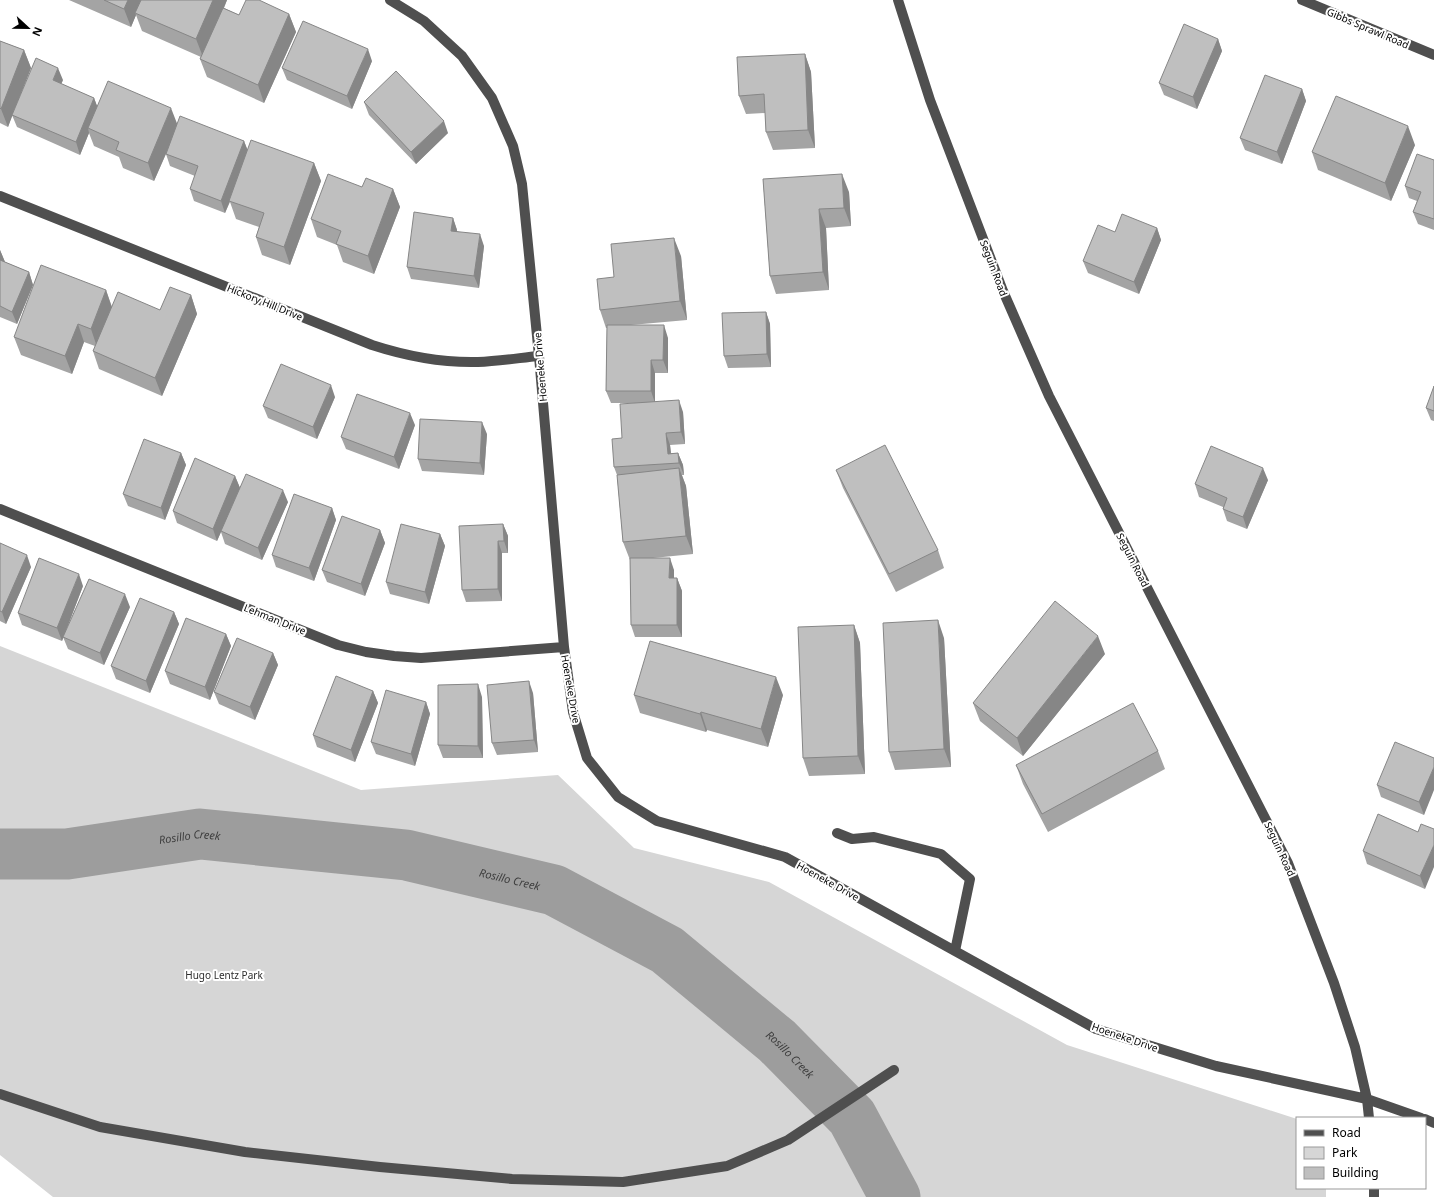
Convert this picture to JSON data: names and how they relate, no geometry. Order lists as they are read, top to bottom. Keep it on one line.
{"streets":{"street":["Gibbs Sprawl Road","Seguin Road","Hickory Hill Drive","Hoeneke Drive","Lehman Drive"]},"crossings":[["Seguin Road","Hoeneke Drive"],["Hickory Hill Drive","Hoeneke Drive"],["Hoeneke Drive","Lehman Drive"]],"water":["Rosillo Creek"],"parks":["Hugo Lentz Park"],"legend":["Road","Park","Building"],"north":"right"}
